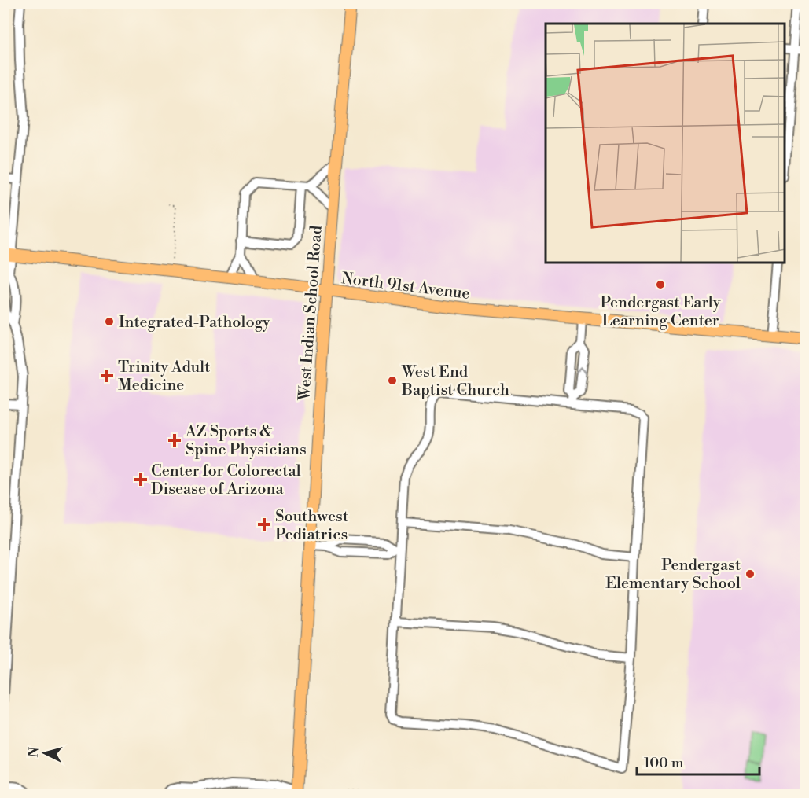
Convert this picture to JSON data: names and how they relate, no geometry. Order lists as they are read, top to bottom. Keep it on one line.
{"streets":{"main road":["North 91st Avenue","West Indian School Road"]},"crossings":[["North 91st Avenue","West Indian School Road"]],"places":{"other":["Pendergast Early Learning Center","Integrated-Pathology","West End Baptist Church","Pendergast Elementary School"],"health":["Trinity Adult Medicine","AZ Sports & Spine Physicians","Center for Colorectal Disease of Arizona","Southwest Pediatrics"]},"scale_bar":"100 m","north":"left"}
